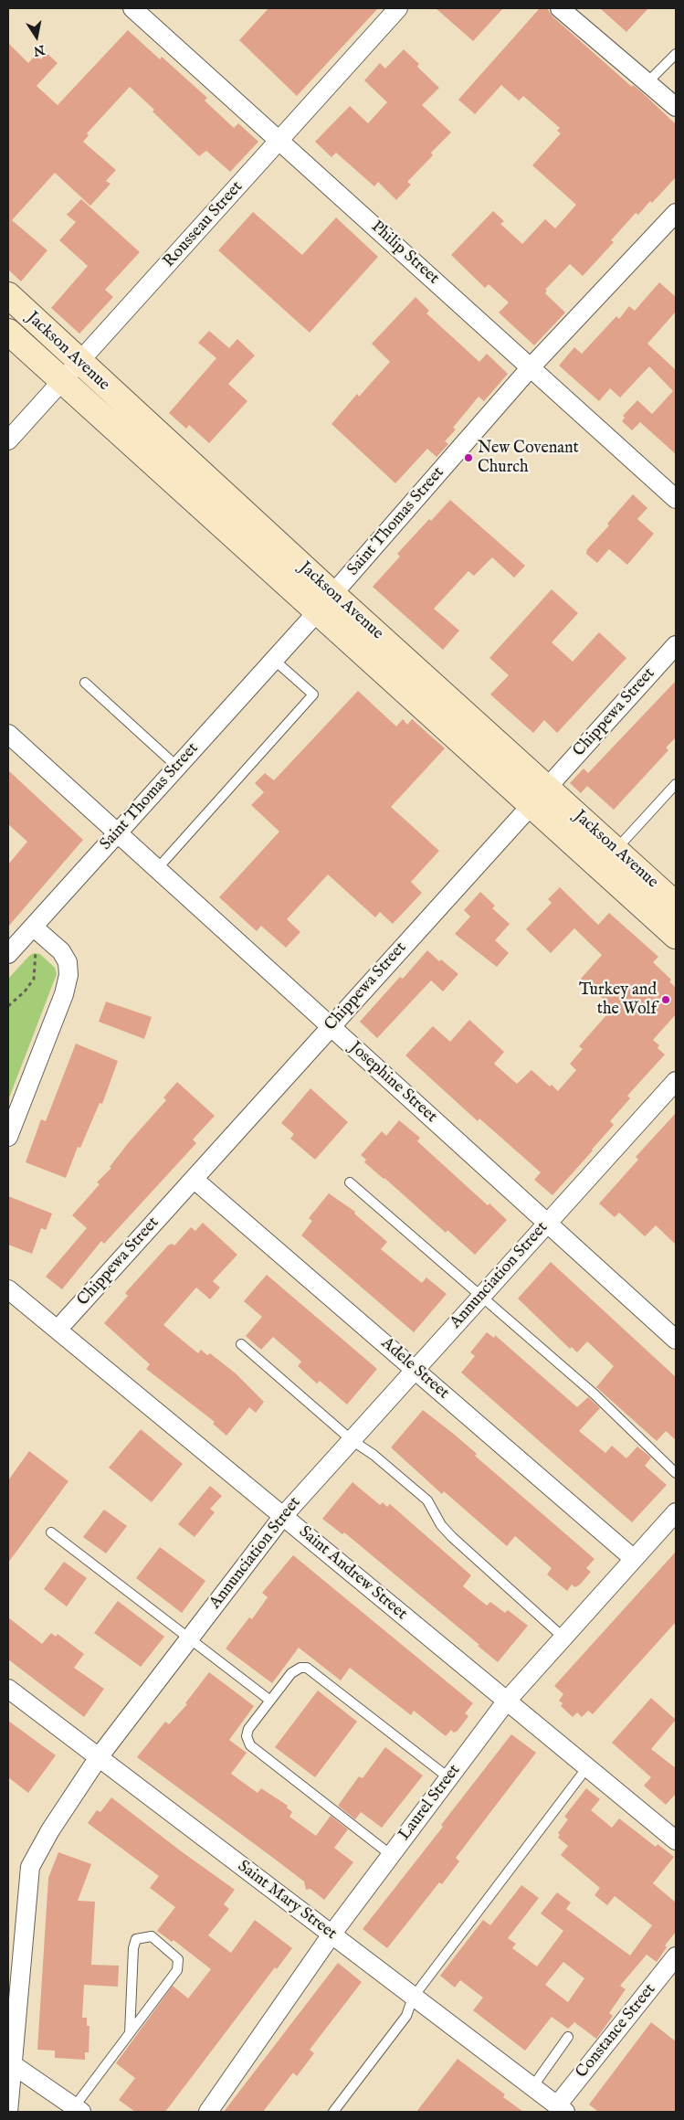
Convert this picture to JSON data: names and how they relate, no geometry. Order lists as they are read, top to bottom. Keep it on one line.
{"streets":{"street":["Rousseau Street","Philip Street","Jackson Avenue","Saint Thomas Street","Chippewa Street","Josephine Street","Annunciation Street","Adele Street","Saint Andrew Street","Laurel Street","Saint Mary Street","Constance Street"]},"crossings":[["Rousseau Street","Philip Street"],["Rousseau Street","Jackson Avenue"],["Philip Street","Saint Thomas Street"],["Jackson Avenue","Saint Thomas Street"],["Jackson Avenue","Chippewa Street"],["Saint Thomas Street","Josephine Street"],["Chippewa Street","Josephine Street"],["Chippewa Street","Adele Street"],["Chippewa Street","Saint Andrew Street"],["Josephine Street","Annunciation Street"],["Annunciation Street","Adele Street"],["Annunciation Street","Saint Andrew Street"],["Annunciation Street","Saint Mary Street"],["Adele Street","Laurel Street"],["Saint Andrew Street","Laurel Street"],["Laurel Street","Saint Mary Street"],["Saint Mary Street","Constance Street"]],"places":["New Covenant Church","Turkey and the Wolf"],"north":"bottom"}
